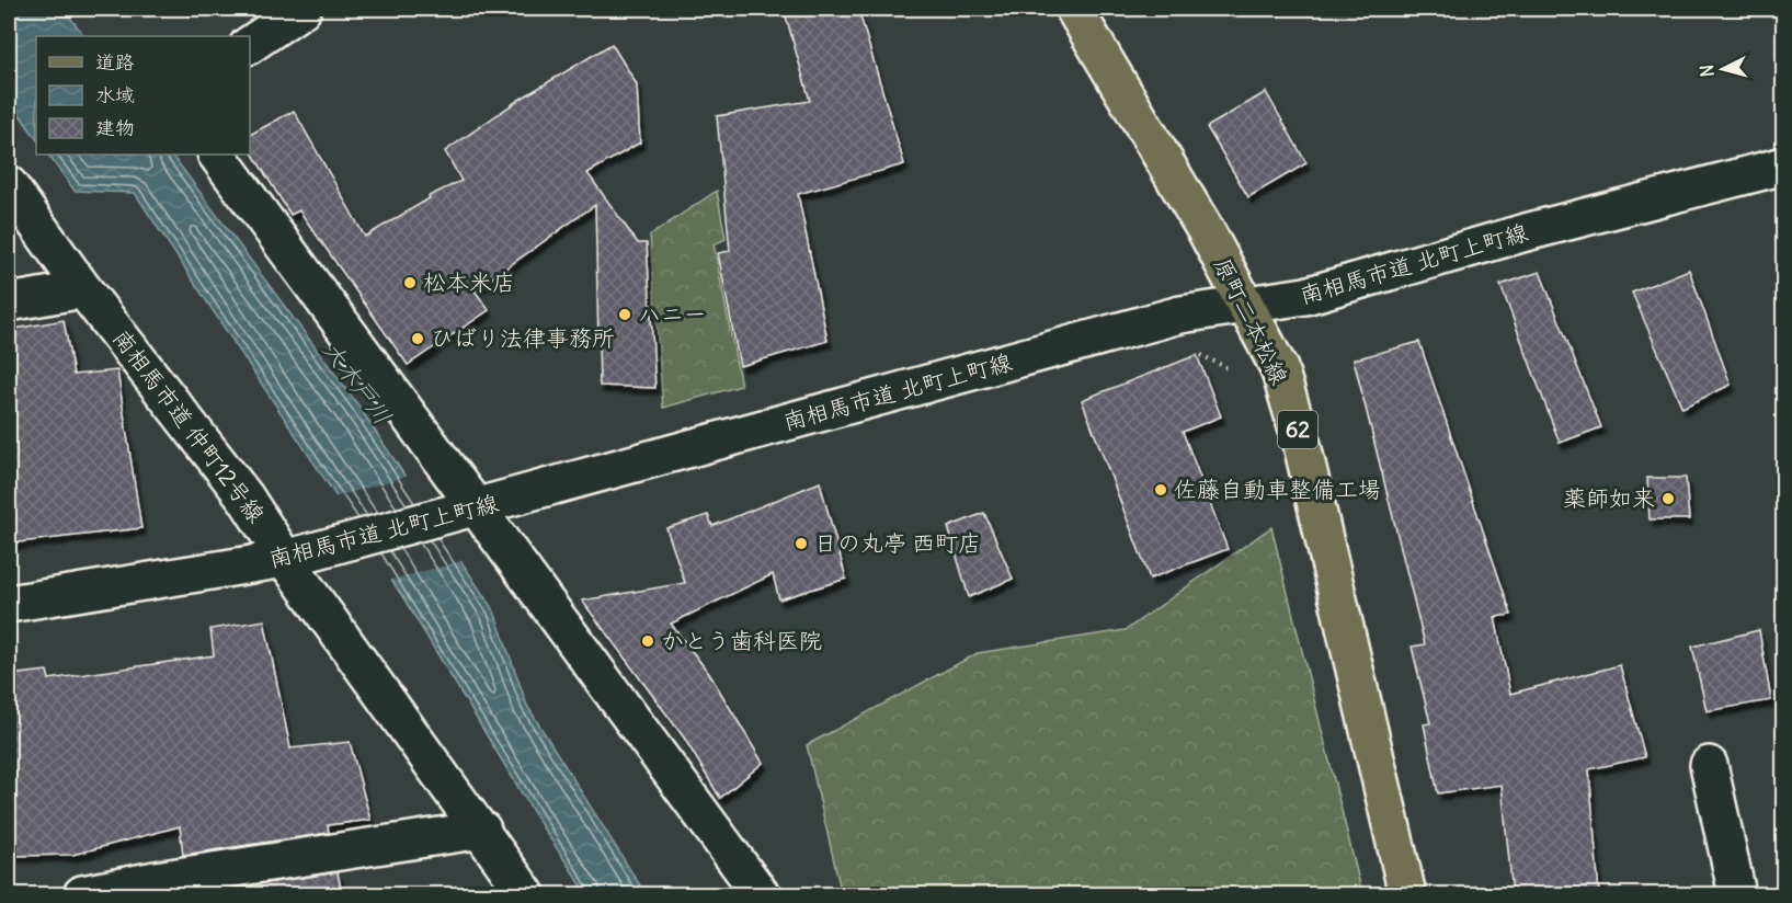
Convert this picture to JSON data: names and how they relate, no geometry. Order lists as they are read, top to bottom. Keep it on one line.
{"streets":{"main road":["原町二本松線","62"],"street":["南相馬市道 北町上町線","南相馬市道 仲町12号線"]},"crossings":[["南相馬市道 北町上町線","原町二本松線"],["南相馬市道 北町上町線","南相馬市道 仲町12号線"]],"water":["大木戸川"],"places":["松本米店","ハニー","ひばり法律事務所","佐藤自動車整備工場","薬師如来","日の丸亭 西町店","かとう歯科医院"],"legend":["道路","水域","建物"],"north":"left"}
